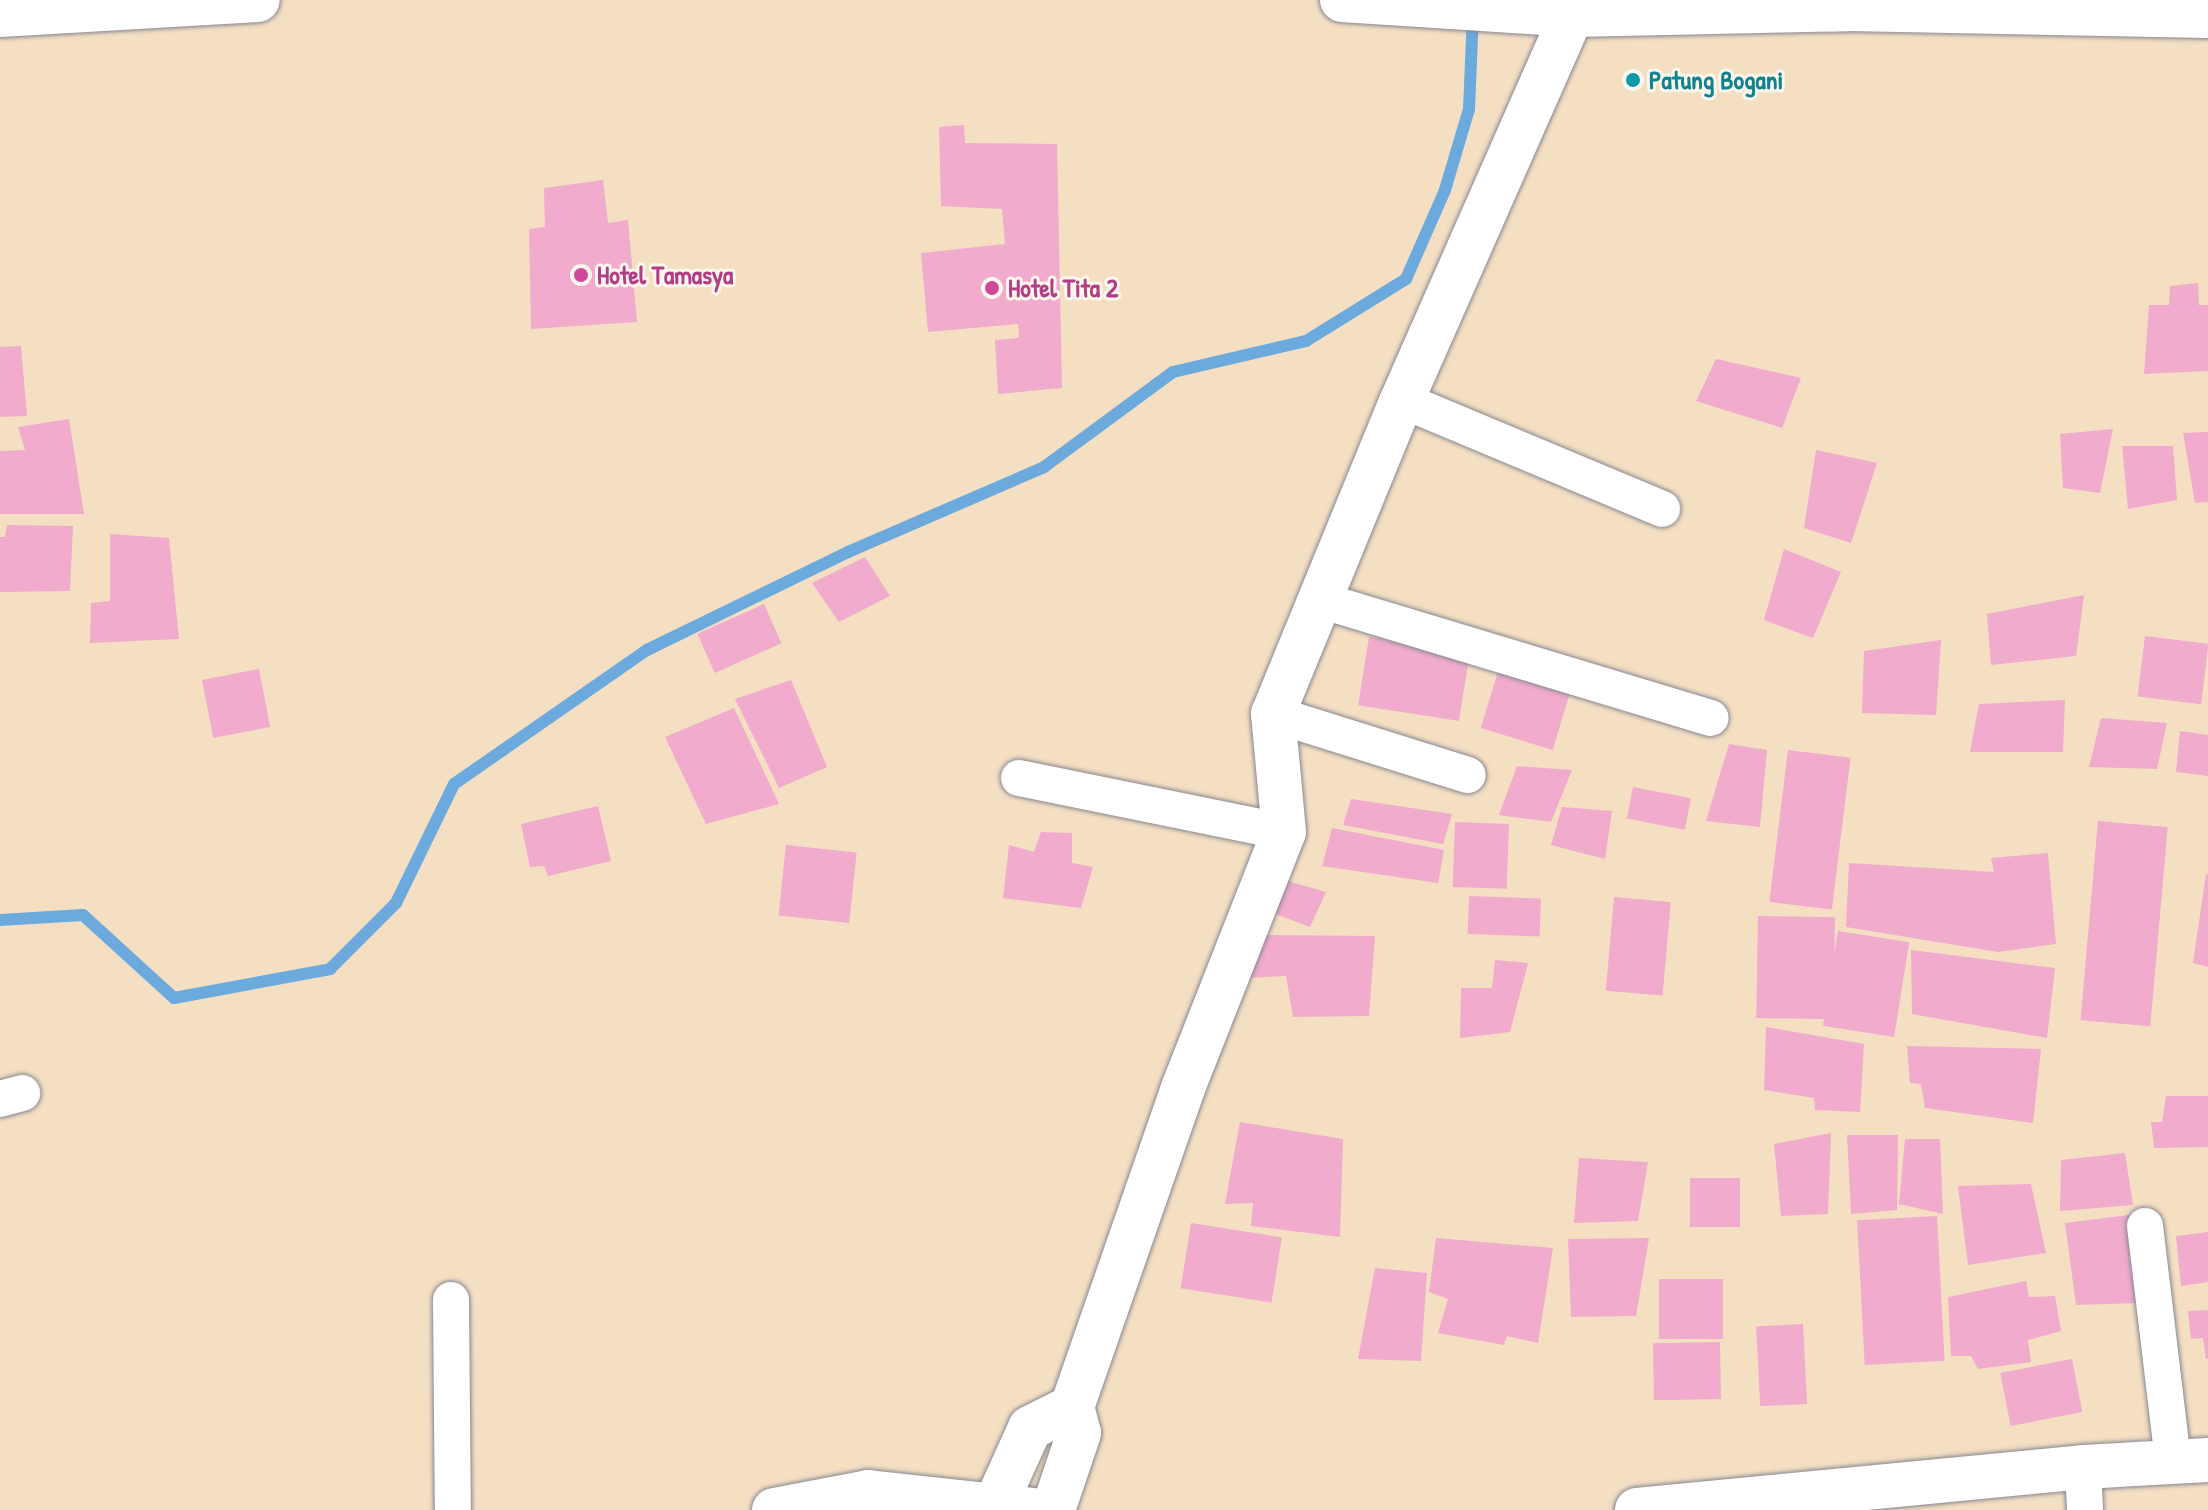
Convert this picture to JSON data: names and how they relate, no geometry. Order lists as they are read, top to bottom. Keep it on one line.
{"places":["Patung Bogani","Hotel Tamasya","Hotel Tita 2"]}
